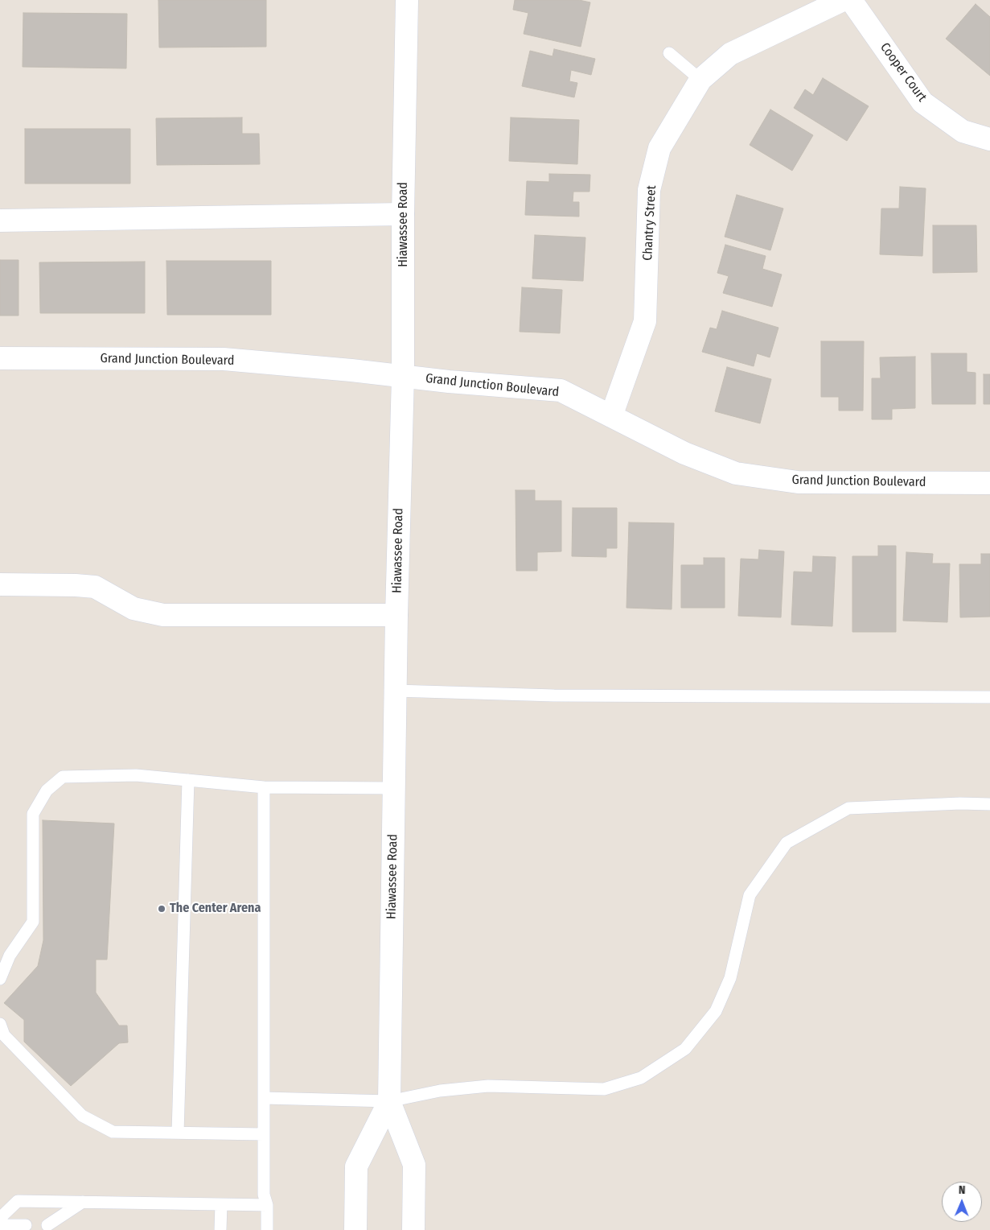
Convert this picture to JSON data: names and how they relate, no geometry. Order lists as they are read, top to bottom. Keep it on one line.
{"streets":{"street":["Cooper Court","Chantry Street","Hiawassee Road","Grand Junction Boulevard"]},"crossings":[["Chantry Street","Grand Junction Boulevard"],["Hiawassee Road","Grand Junction Boulevard"]],"places":["The Center Arena"],"north":"top"}
